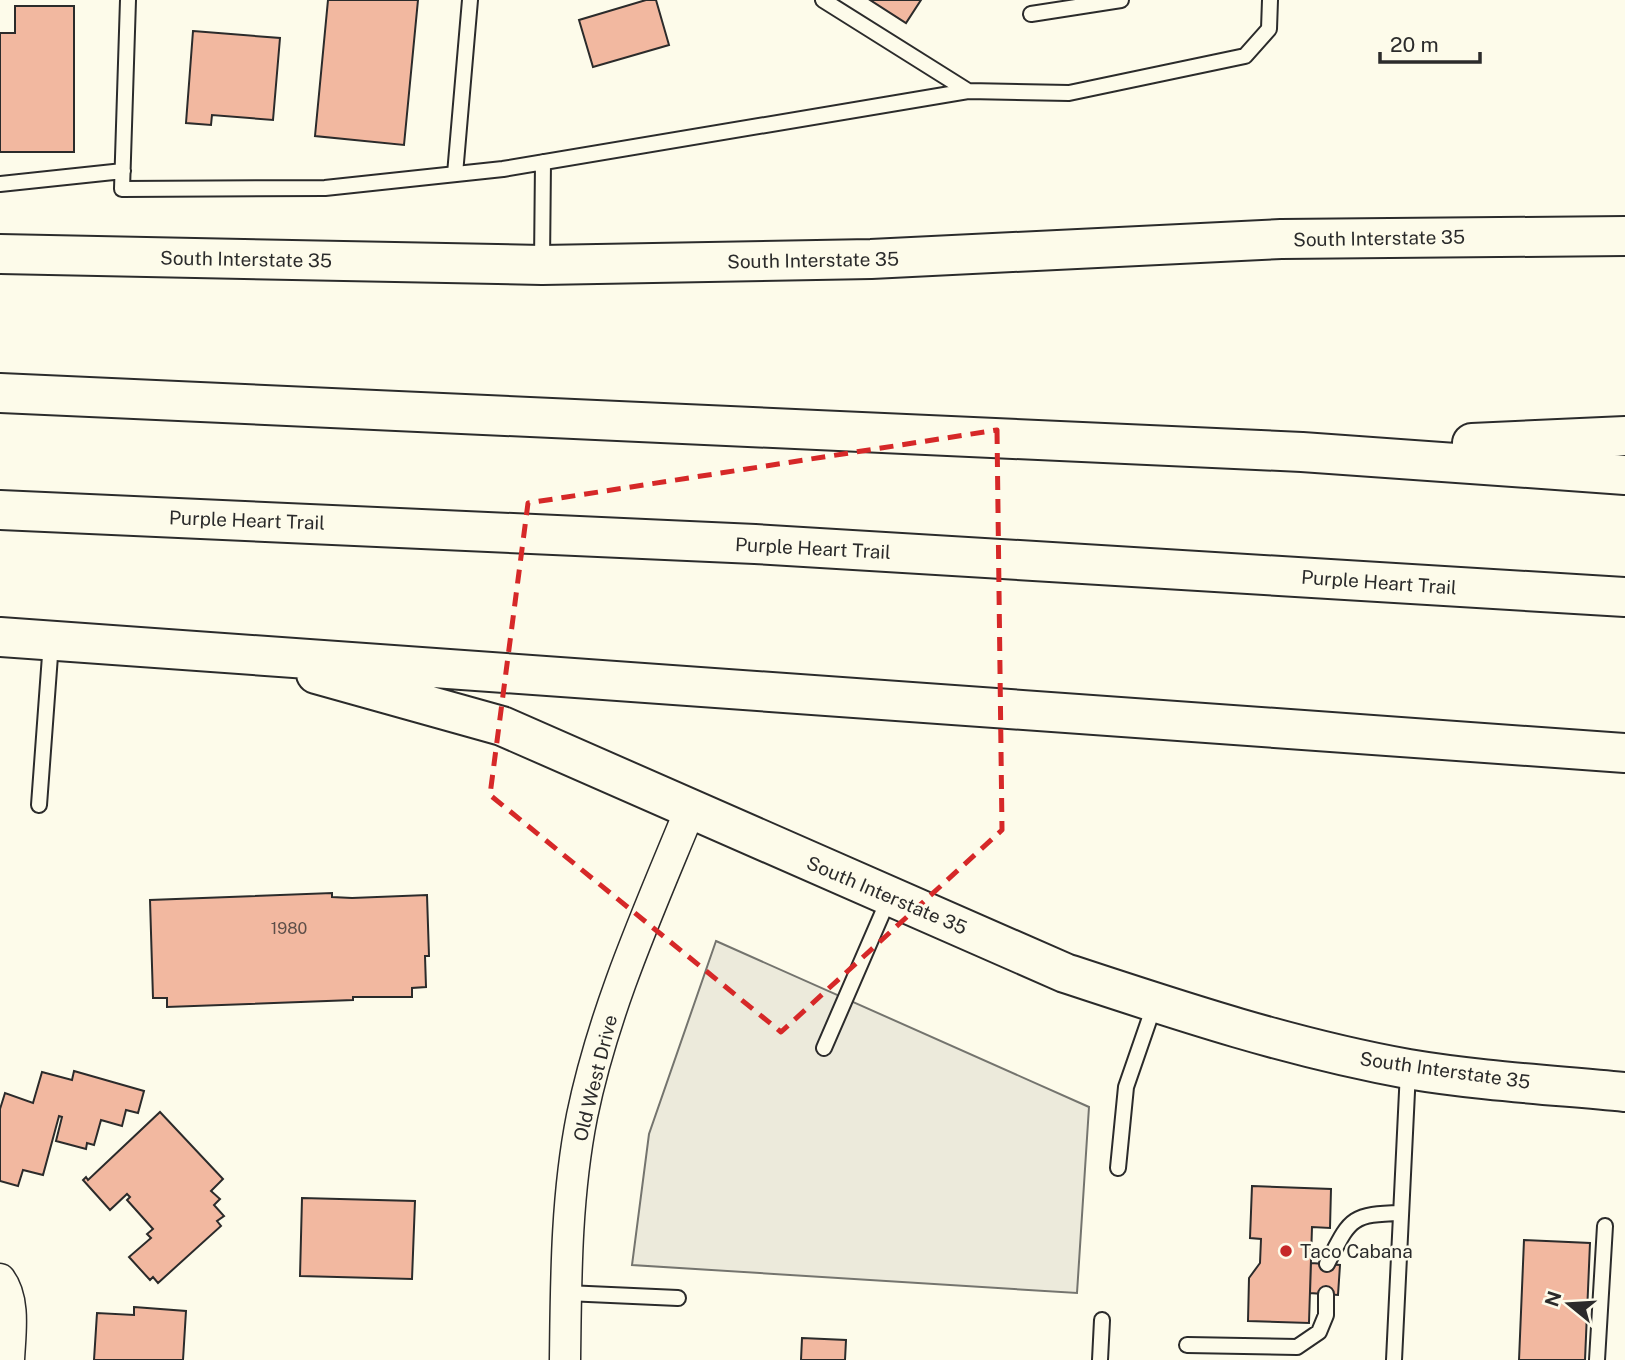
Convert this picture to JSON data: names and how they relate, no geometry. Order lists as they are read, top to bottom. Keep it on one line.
{"streets":{"main road":["South Interstate 35","Purple Heart Trail"],"street":["Old West Drive"]},"crossings":[["South Interstate 35","Old West Drive"]],"places":["Taco Cabana"],"house_numbers":["1980"],"scale_bar":"20 m","north":"left"}
